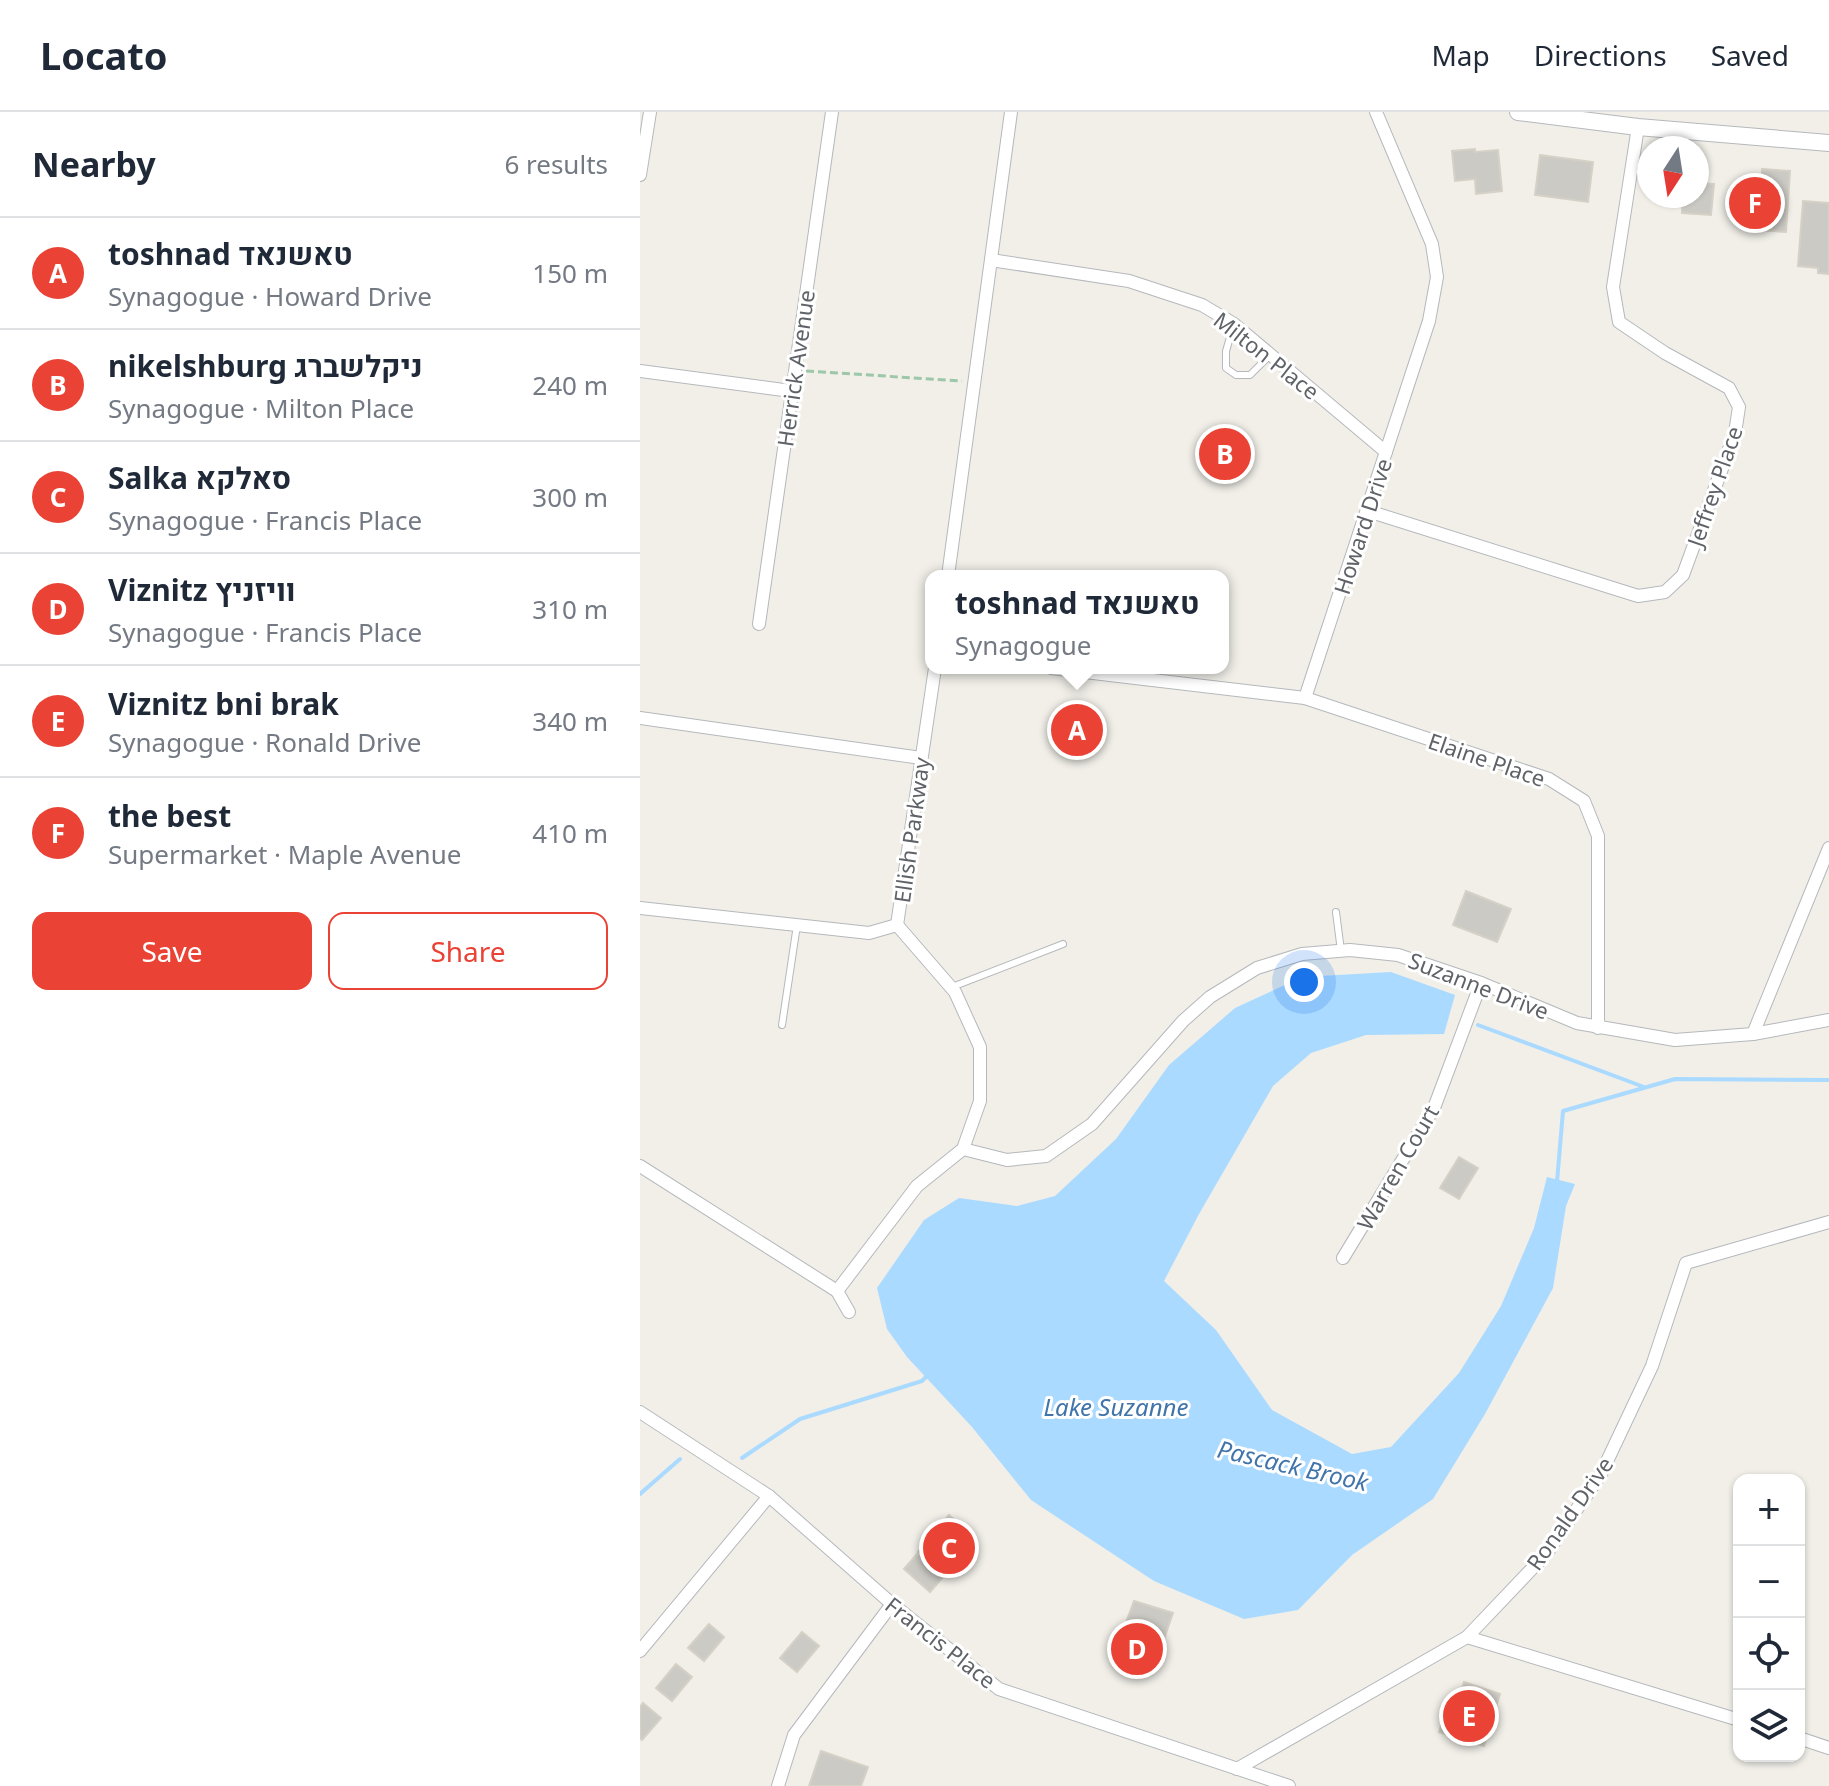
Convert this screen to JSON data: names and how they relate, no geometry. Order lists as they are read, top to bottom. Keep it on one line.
{"streets":{"street":["Milton Place","Herrick Avenue","Jeffrey Place","Howard Drive","Elaine Place","Ellish Parkway","Suzanne Drive","Warren Court","Ronald Drive","Francis Place"]},"crossings":[["Milton Place","Howard Drive"],["Jeffrey Place","Howard Drive"],["Howard Drive","Elaine Place"],["Elaine Place","Suzanne Drive"],["Suzanne Drive","Warren Court"],["Ronald Drive","Francis Place"]],"water":["Lake Suzanne","Pascack Brook"],"north":"bottom","page":{"header":"Locato","nav":["Map","Directions","Saved"],"heading":["Nearby","6 results"],"pins":["F","B","A","C","D","E"],"list":[{"mark":"A","name":"toshnad טאשנאד","note":"Synagogue · Howard Drive","value":"150 m"},{"mark":"B","name":"nikelshburg ניקלשברג","note":"Synagogue · Milton Place","value":"240 m"},{"mark":"C","name":"Salka סאלקא","note":"Synagogue · Francis Place","value":"300 m"},{"mark":"D","name":"Viznitz וויזניץ","note":"Synagogue · Francis Place","value":"310 m"},{"mark":"E","name":"Viznitz bni brak","note":"Synagogue · Ronald Drive","value":"340 m"},{"mark":"F","name":"the best","note":"Supermarket · Maple Avenue","value":"410 m"}],"popup":["toshnad טאשנאד","Synagogue"],"buttons":["Save","Share"],"map_buttons":["+","−"]}}
